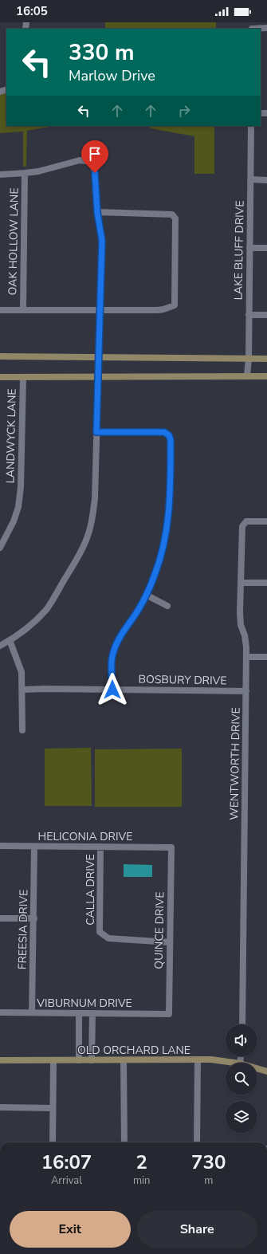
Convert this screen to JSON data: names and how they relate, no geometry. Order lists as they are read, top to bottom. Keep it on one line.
{"streets":{"main road":["OLD ORCHARD LANE"],"street":["OAK HOLLOW LANE","LAKE BLUFF DRIVE","LANDWYCK LANE","BOSBURY DRIVE","WENTWORTH DRIVE","HELICONIA DRIVE","CALLA DRIVE","FREESIA DRIVE","QUINCE DRIVE","VIBURNUM DRIVE"]},"crossings":[["BOSBURY DRIVE","WENTWORTH DRIVE"],["HELICONIA DRIVE","CALLA DRIVE"],["HELICONIA DRIVE","FREESIA DRIVE"],["HELICONIA DRIVE","QUINCE DRIVE"],["CALLA DRIVE","QUINCE DRIVE"],["FREESIA DRIVE","VIBURNUM DRIVE"],["QUINCE DRIVE","VIBURNUM DRIVE"]],"page":{"status":"16:05","turn":["330 m","Marlow Drive"],"eta":["16:07","Arrival","2","min","730","m"],"buttons":["Exit","Share"]}}
